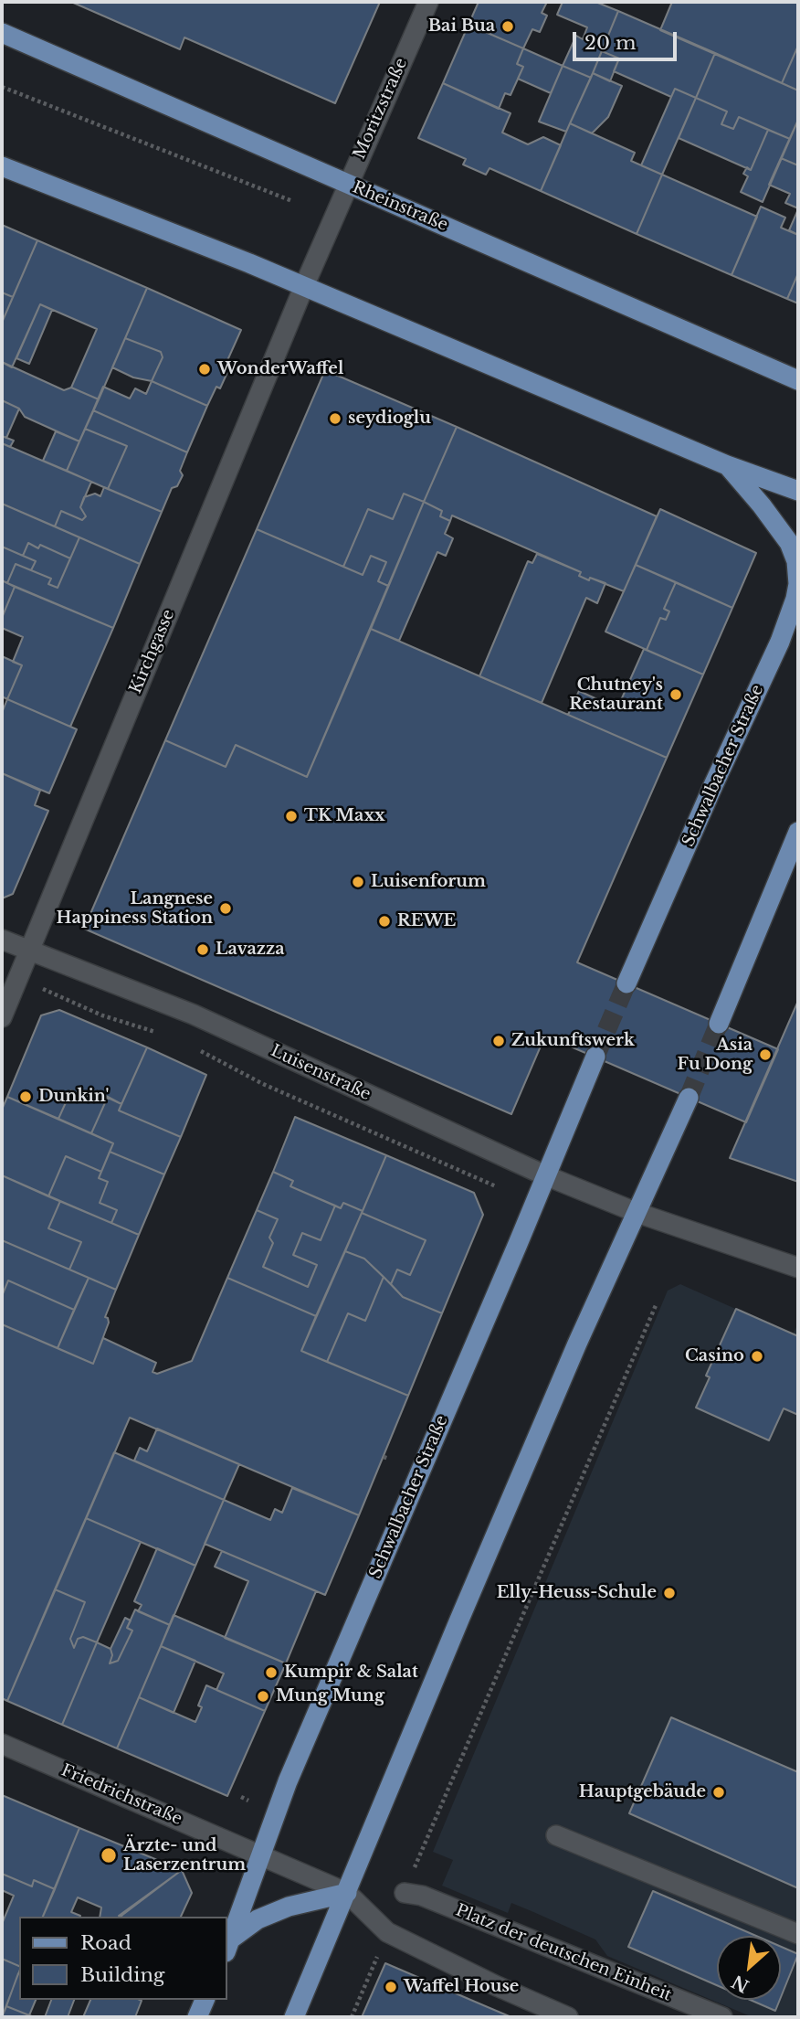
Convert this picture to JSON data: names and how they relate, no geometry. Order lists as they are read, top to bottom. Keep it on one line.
{"streets":{"main road":["Rheinstraße","Schwalbacher Straße"],"street":["Moritzstraße","Kirchgasse","Luisenstraße","Friedrichstraße","Platz der deutschen Einheit"]},"crossings":[["Moritzstraße","Rheinstraße"],["Moritzstraße","Kirchgasse"],["Kirchgasse","Luisenstraße"],["Schwalbacher Straße","Luisenstraße"],["Schwalbacher Straße","Friedrichstraße"]],"places":["Bai Bua","WonderWaffel","seydioglu","Chutney's Restaurant","TK Maxx","Luisenforum","Langnese Happiness Station","REWE","Lavazza","Zukunftswerk","Asia Fu Dong","Dunkin'","Casino","Elly-Heuss-Schule","Kumpir & Salat","Mung Mung","Hauptgebäude","Ärzte- und Laserzentrum","Waffel House"],"legend":["Road","Building"],"scale_bar":"20 m","north":"bottom left"}
